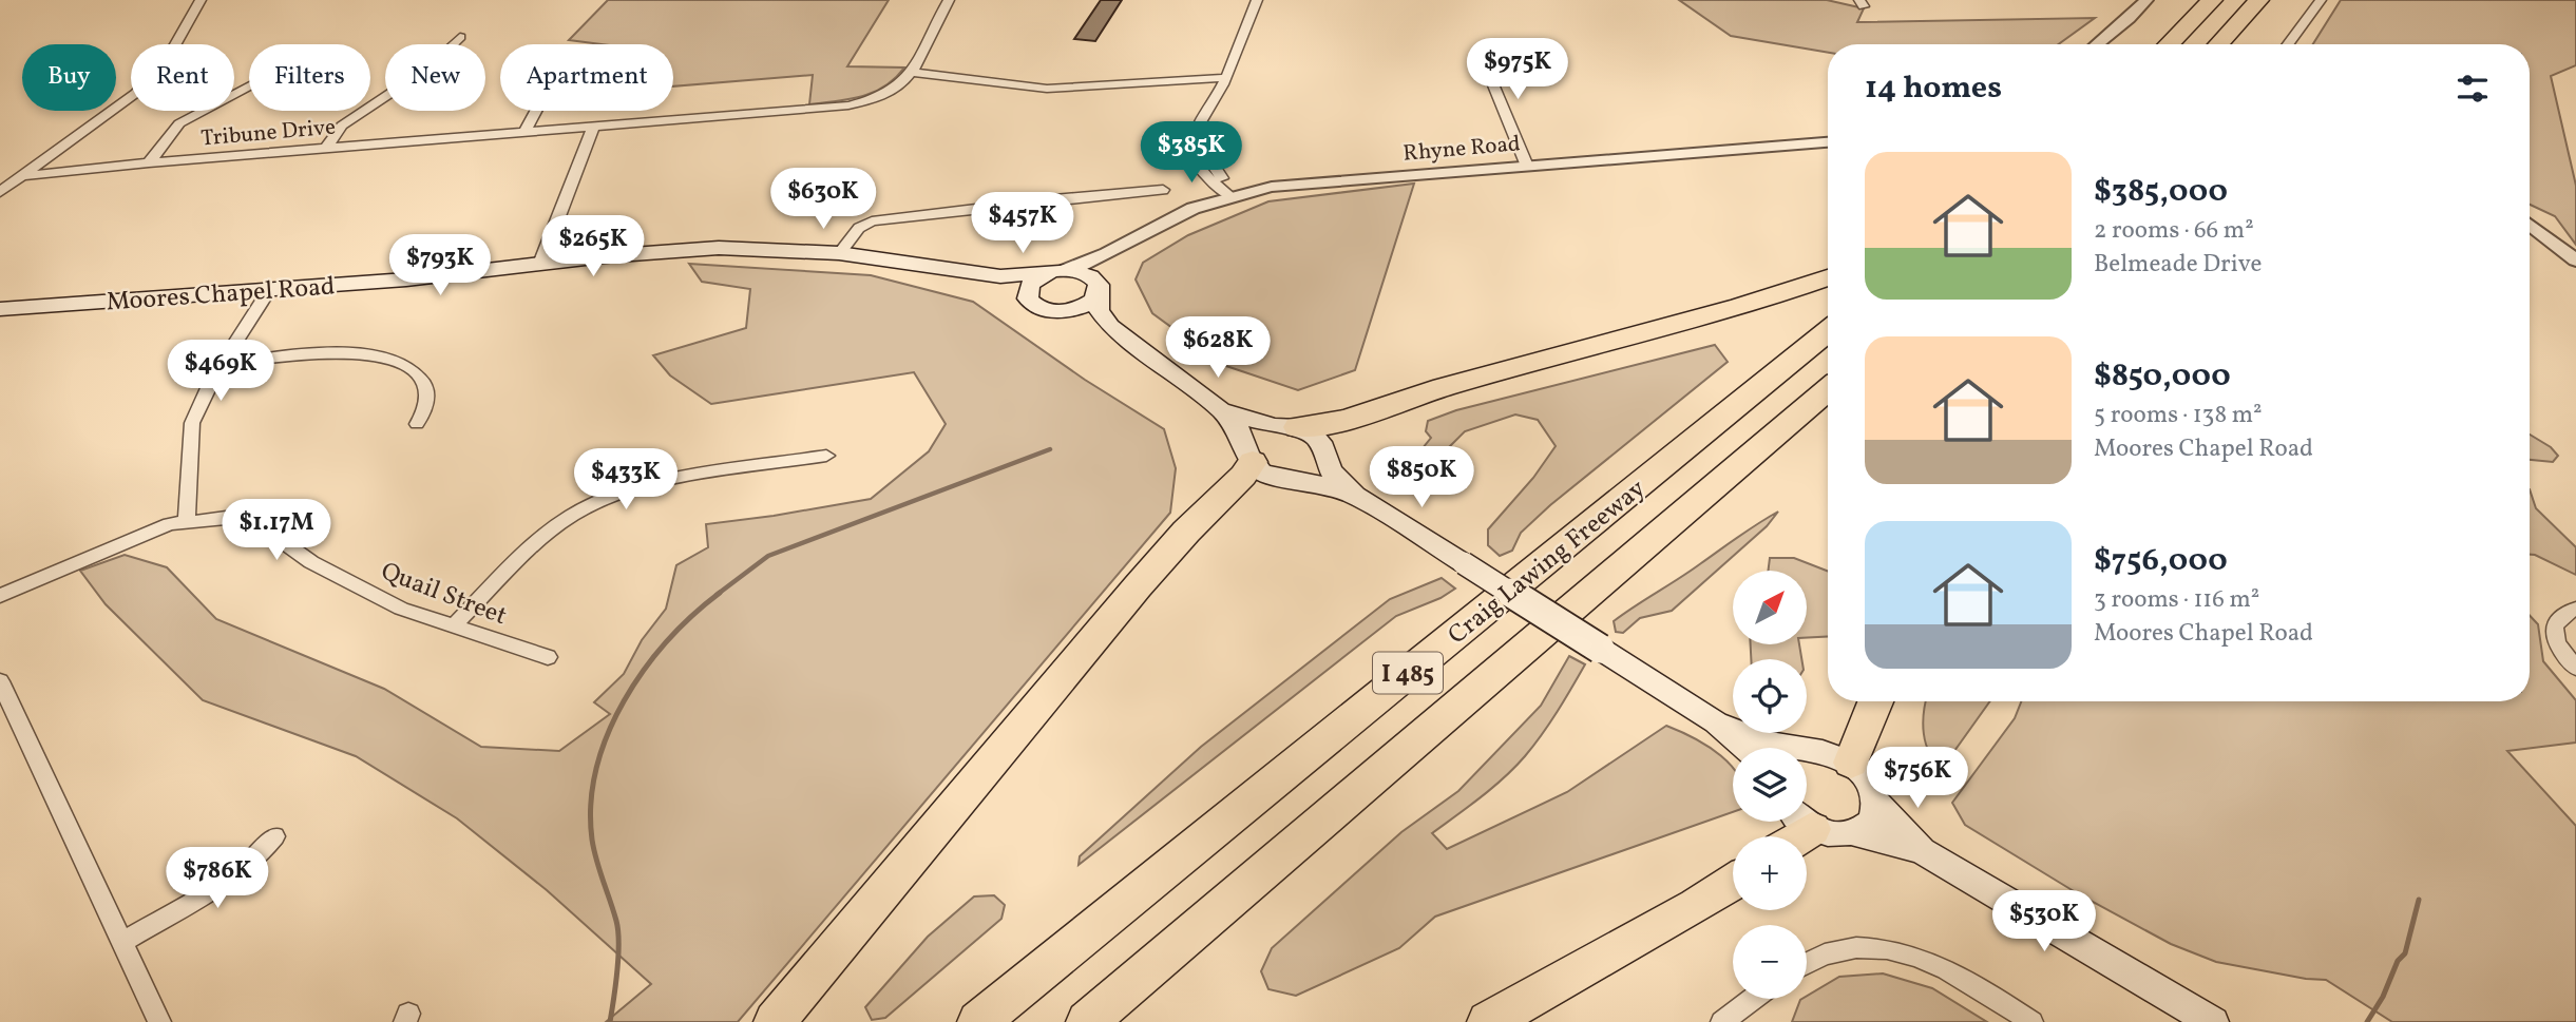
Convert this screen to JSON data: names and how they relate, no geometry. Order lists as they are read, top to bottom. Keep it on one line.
{"streets":{"highway":["Craig Lawing Freeway","I 485"],"main road":["Moores Chapel Road"],"street":["Tribune Drive","Rhyne Road","Quail Street"]},"crossings":[["Rhyne Road","Moores Chapel Road"]],"north":"top right","page":{"price":["$975K","$385K","$630K","$457K","$265K","$793K","$628K","$469K","$850K","$433K","$1.17M","$756K","$786K","$530K"],"chip":["Buy","Rent","Filters","New","Apartment"],"heading":"14 homes","list":[{"name":"$385,000","note":"2 rooms · 66 m² · Belmeade Drive"},{"name":"$850,000","note":"5 rooms · 138 m² · Moores Chapel Road"},{"name":"$756,000","note":"3 rooms · 116 m² · Moores Chapel Road"}],"map_buttons":["+","−"]}}
